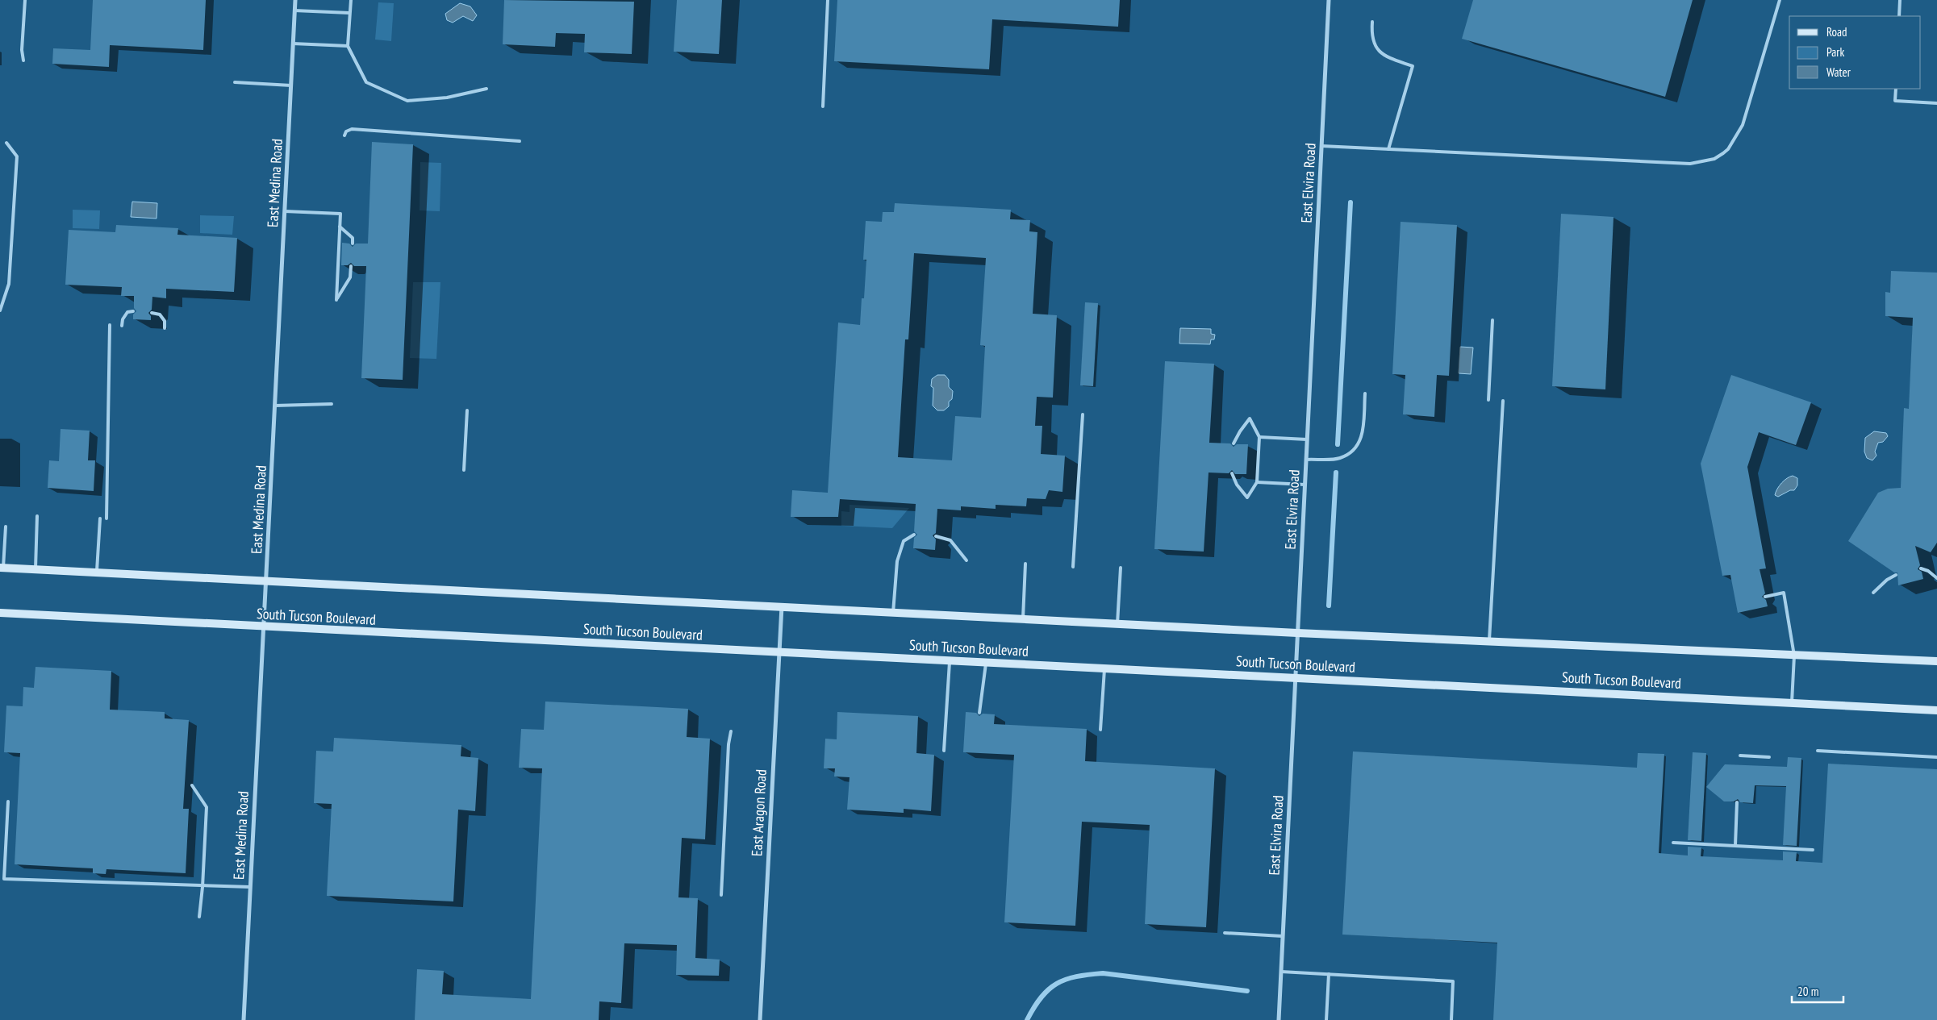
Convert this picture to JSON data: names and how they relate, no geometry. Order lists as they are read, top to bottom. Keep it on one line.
{"streets":{"main road":["South Tucson Boulevard"],"street":["East Medina Road","East Elvira Road","East Aragon Road"]},"crossings":[["East Medina Road","South Tucson Boulevard"],["East Elvira Road","South Tucson Boulevard"],["South Tucson Boulevard","East Aragon Road"]],"legend":["Road","Park","Water"],"scale_bar":"20 m"}
